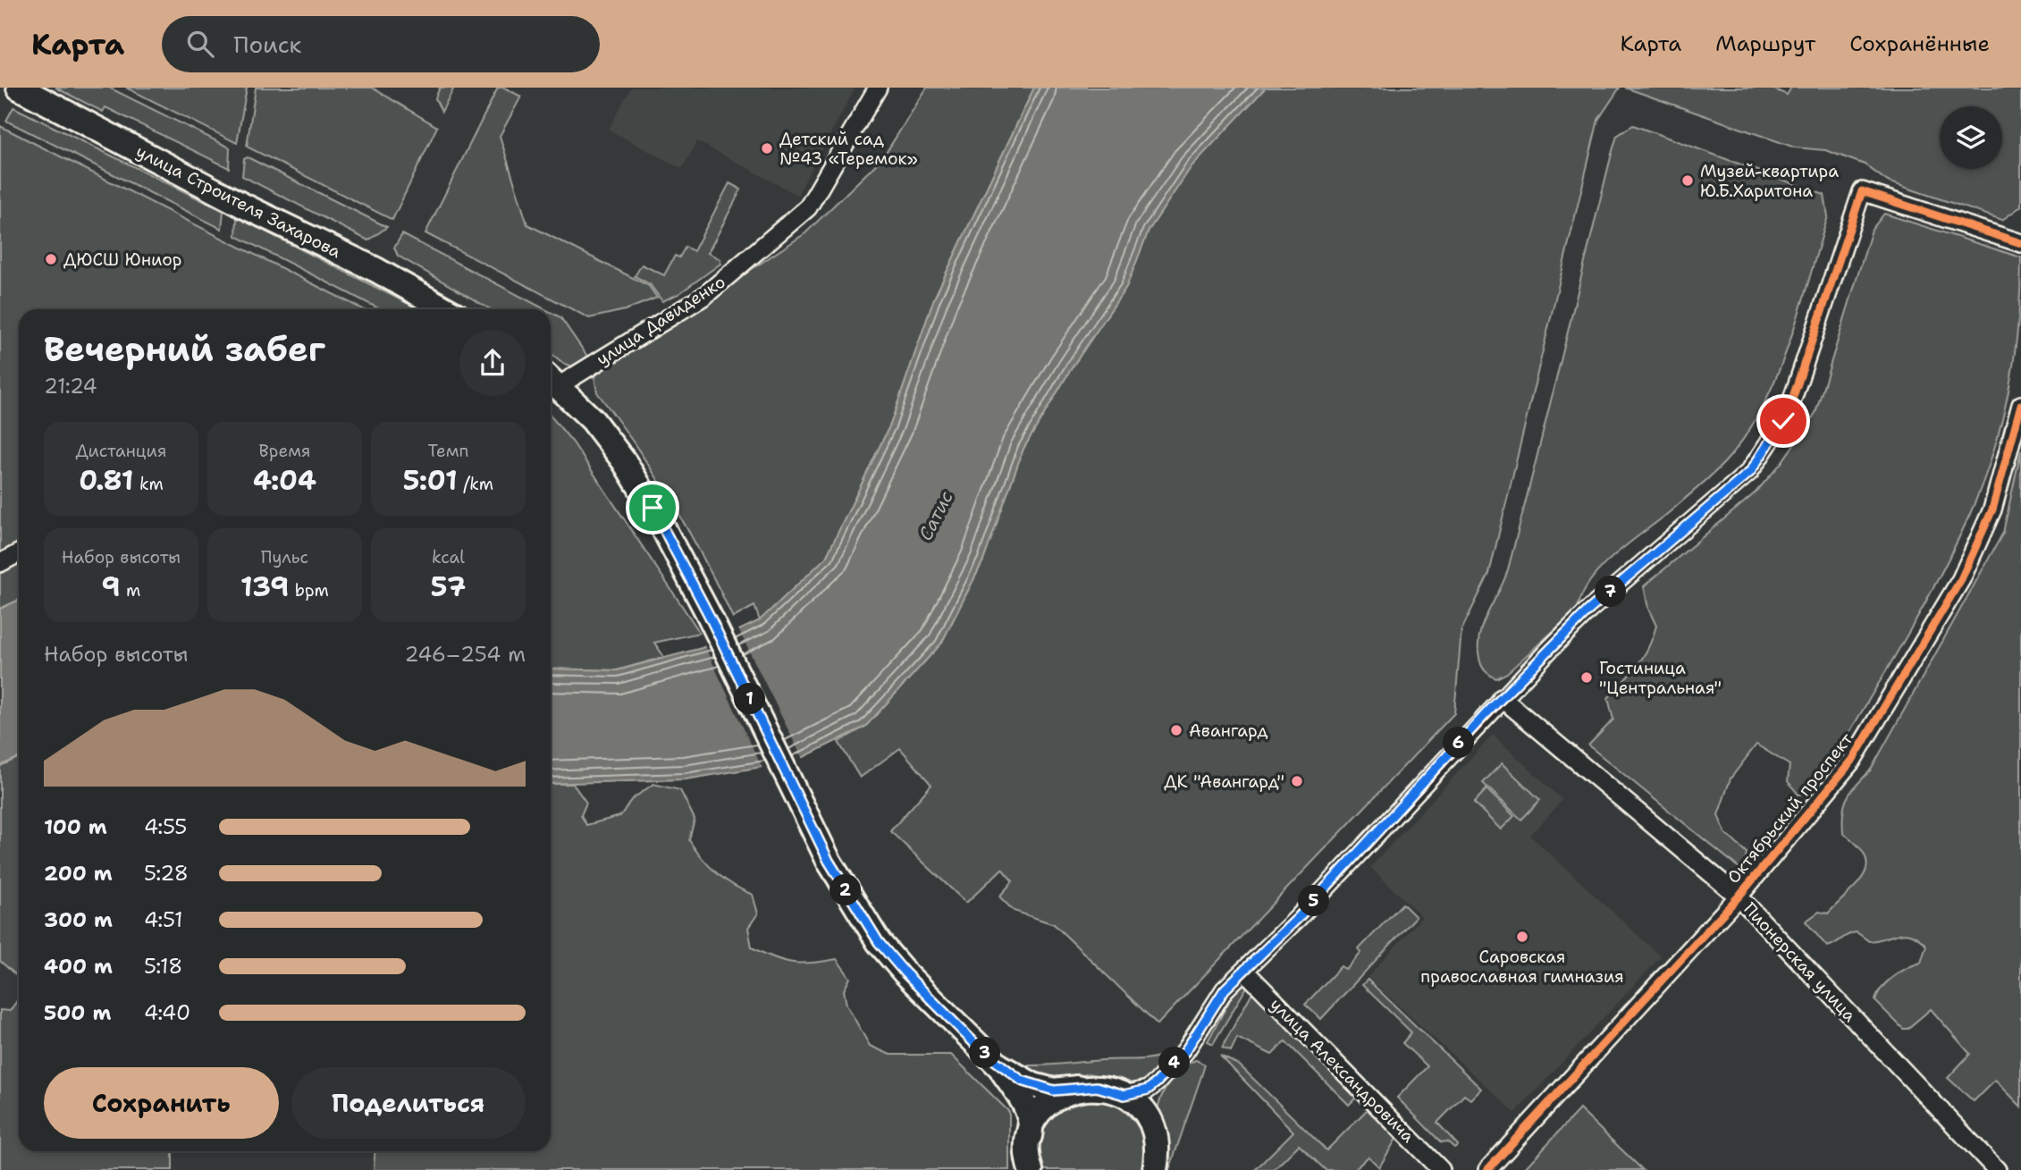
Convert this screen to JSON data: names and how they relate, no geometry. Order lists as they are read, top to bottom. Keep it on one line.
{"streets":{"street":["улица Строителя Захарова","улица Давиденко","Октябрьский проспект","Пионерская улица","улица Александровича"]},"crossings":[["Октябрьский проспект","Пионерская улица"]],"water":["Сатис"],"places":["Детский сад №43 «Теремок»","Музей-квартира Ю.Б.Харитона","ДЮСШ Юниор","Гостиница \"Центральная\"","Авангард","ДК \"Авангард\"","Саровская православная гимназия"],"page":{"header":"Карта","search":"Поиск","nav":["Карта","Маршрут","Сохранённые"],"heading":["Вечерний забег","21:24"],"stats":[["Дистанция","0.81 km"],["Время","4:04"],["Темп","5:01 /km"],["Набор высоты","9 m"],["Пульс","139 bpm"],["kcal","57"]],"pins":["7","1","6","2","5","3","4"],"chart":["Набор высоты","246–254 m"],"list":[{"name":"100 m","note":"4:55"},{"name":"200 m","note":"5:28"},{"name":"300 m","note":"4:51"},{"name":"400 m","note":"5:18"},{"name":"500 m","note":"4:40"}],"buttons":["Сохранить","Поделиться"]}}
